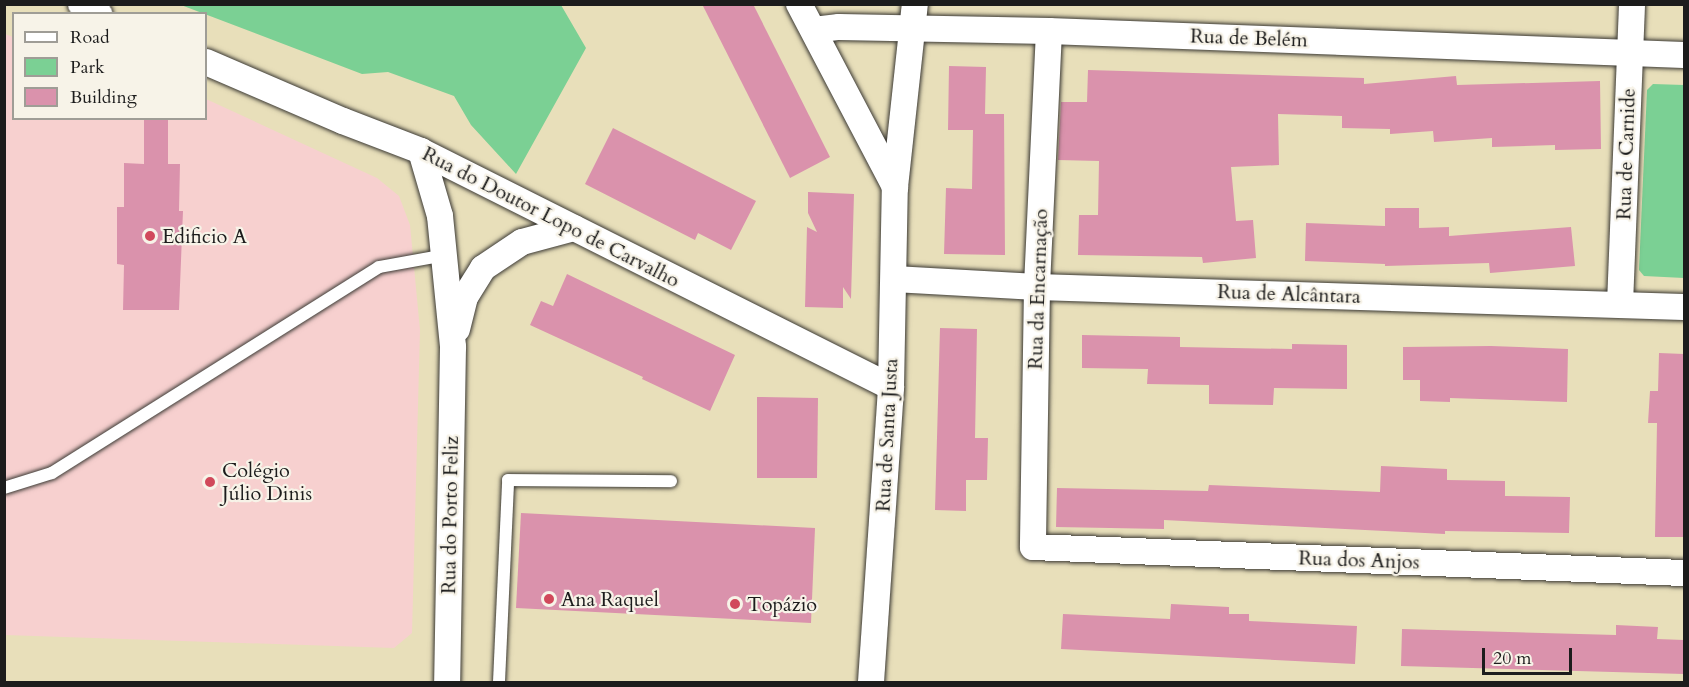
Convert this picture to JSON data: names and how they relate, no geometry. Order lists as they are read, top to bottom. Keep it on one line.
{"streets":{"street":["Rua de Belém","Rua de Carnide","Rua do Doutor Lopo de Carvalho","Rua da Encarnação","Rua de Alcântara","Rua de Santa Justa","Rua do Porto Feliz","Rua dos Anjos"]},"crossings":[["Rua de Belém","Rua de Carnide"],["Rua de Belém","Rua da Encarnação"],["Rua de Belém","Rua de Santa Justa"],["Rua de Carnide","Rua de Alcântara"],["Rua do Doutor Lopo de Carvalho","Rua de Santa Justa"],["Rua do Doutor Lopo de Carvalho","Rua do Porto Feliz"],["Rua da Encarnação","Rua de Alcântara"],["Rua da Encarnação","Rua dos Anjos"],["Rua de Alcântara","Rua de Santa Justa"]],"places":["Edificio A","Colégio Júlio Dinis","Ana Raquel","Topázio"],"legend":["Road","Park","Building"],"scale_bar":"20 m"}
